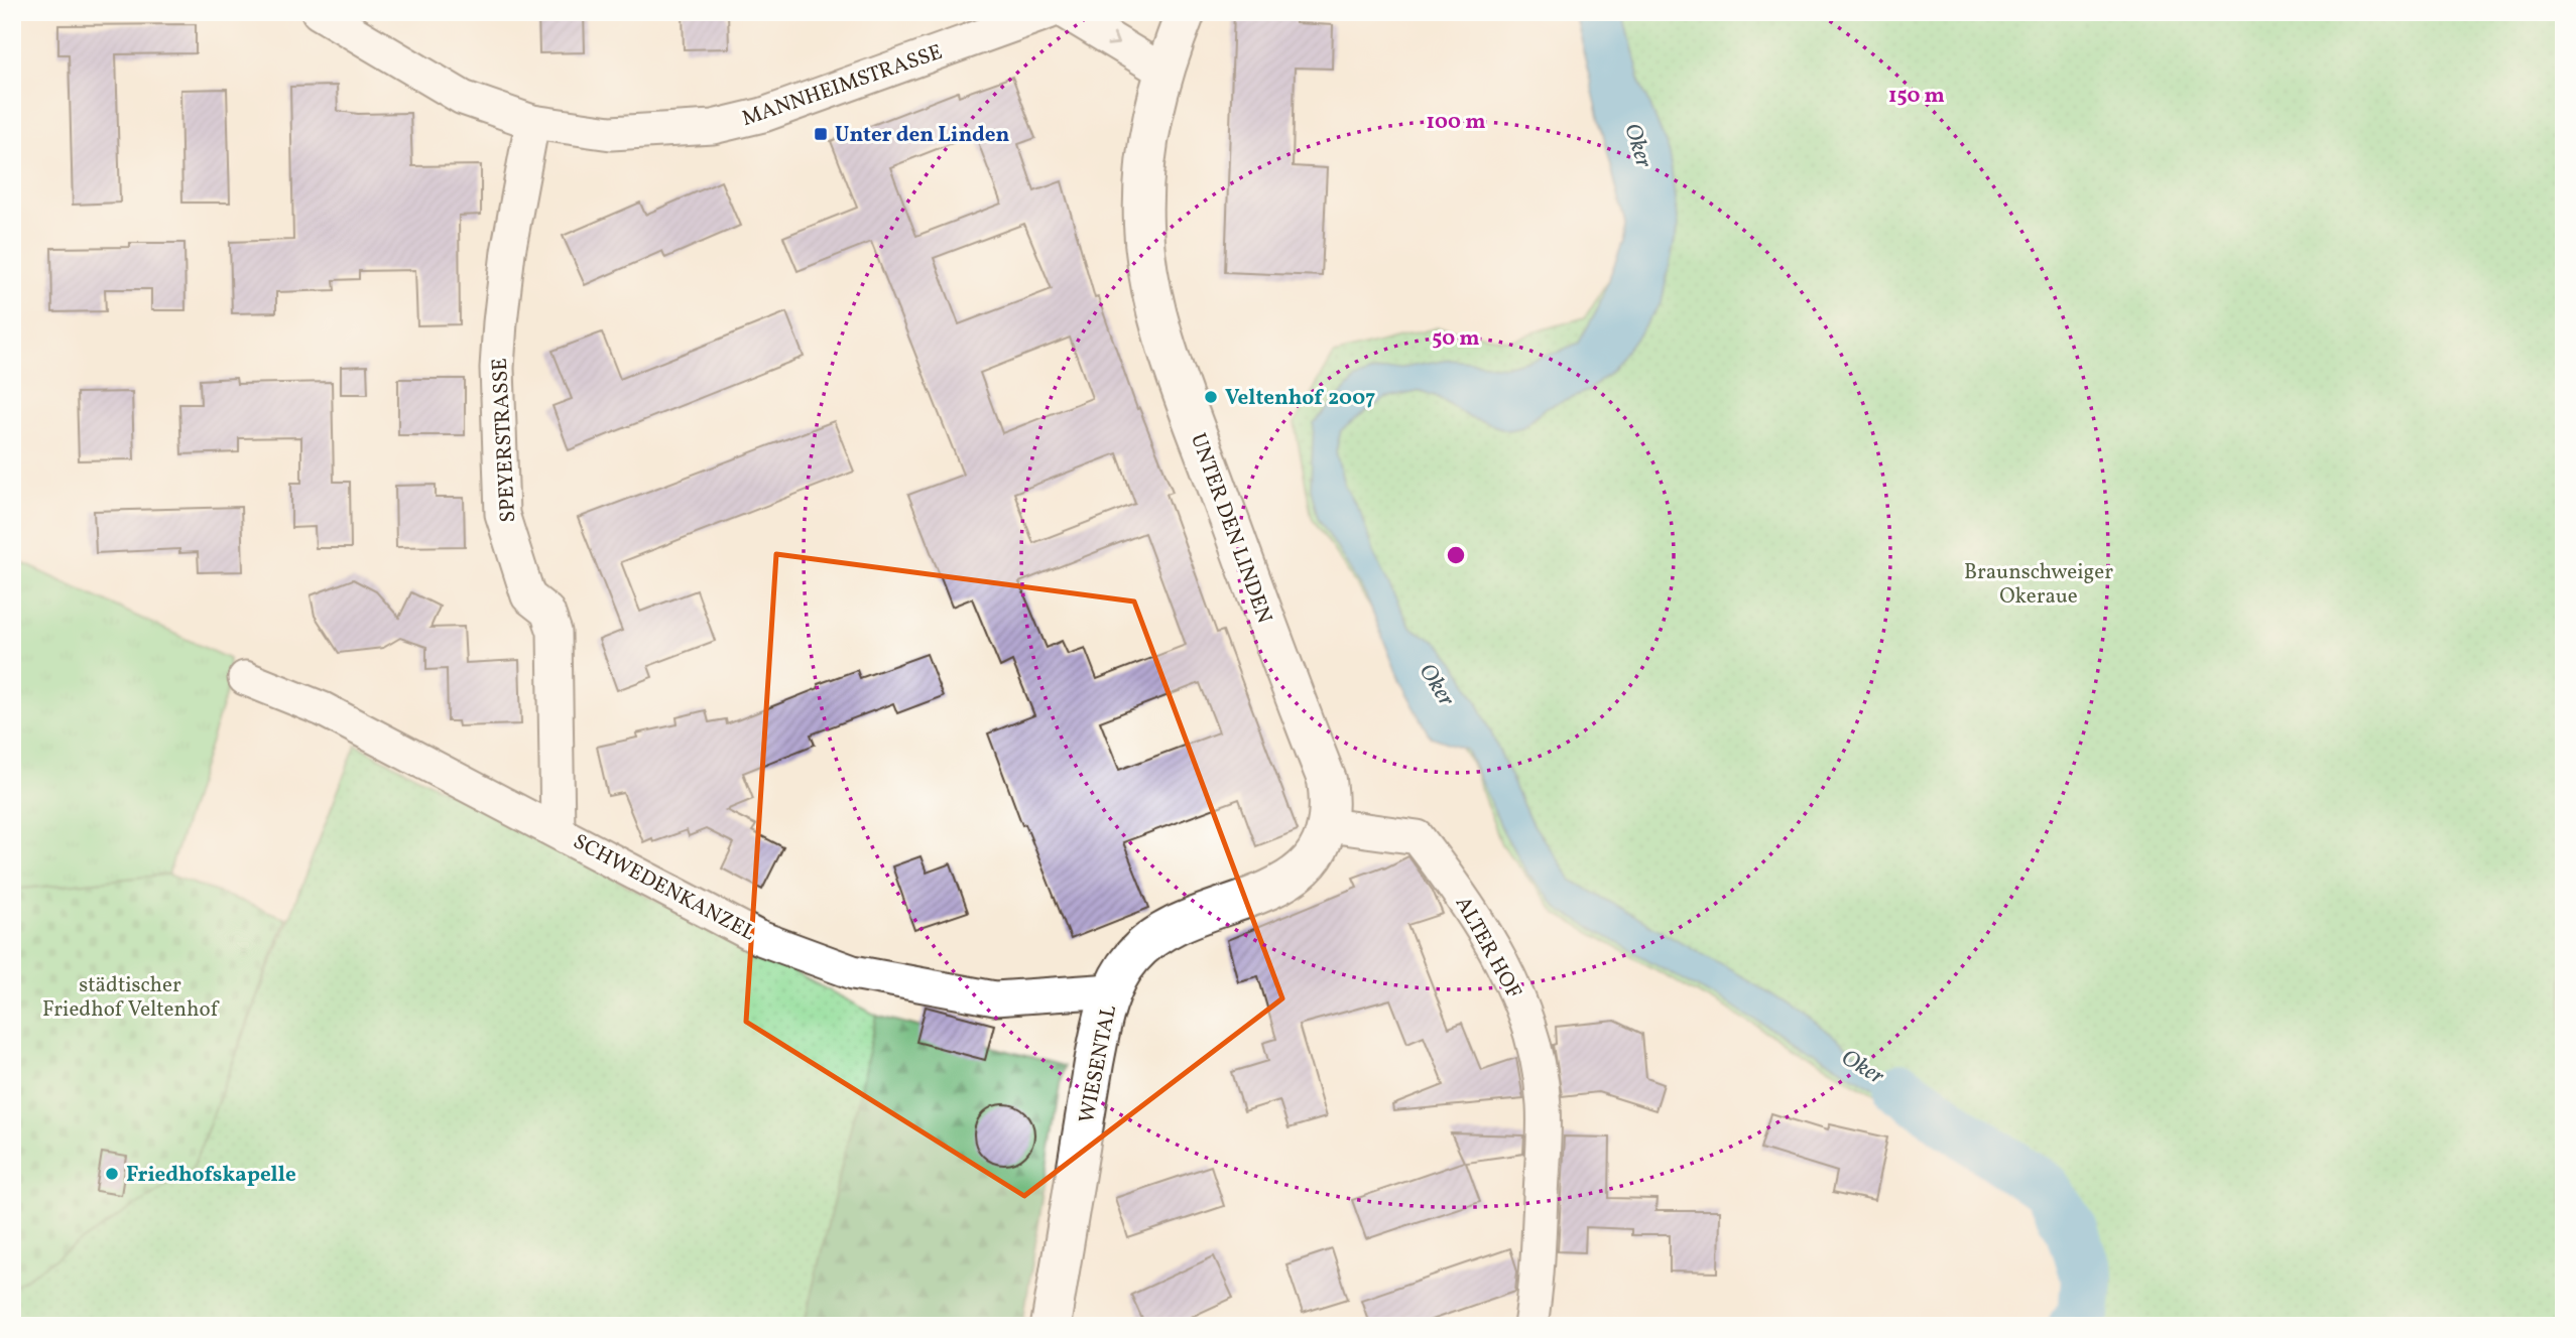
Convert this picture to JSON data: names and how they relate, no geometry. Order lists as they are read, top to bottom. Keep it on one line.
{"streets":{"street":["MANNHEIMSTRASSE","SPEYERSTRASSE","UNTER DEN LINDEN","SCHWEDENKANZEL","ALTER HOF","WIESENTAL"]},"crossings":[["MANNHEIMSTRASSE","SPEYERSTRASSE"],["SPEYERSTRASSE","SCHWEDENKANZEL"],["UNTER DEN LINDEN","ALTER HOF"],["UNTER DEN LINDEN","WIESENTAL"],["SCHWEDENKANZEL","WIESENTAL"]],"water":["Oker"],"parks":["Braunschweiger Okeraue","städtischer Friedhof Veltenhof"],"places":{"transit":["Unter den Linden"],"other":["Veltenhof 2007","Friedhofskapelle"]},"rings":["150 m","100 m","50 m"]}
